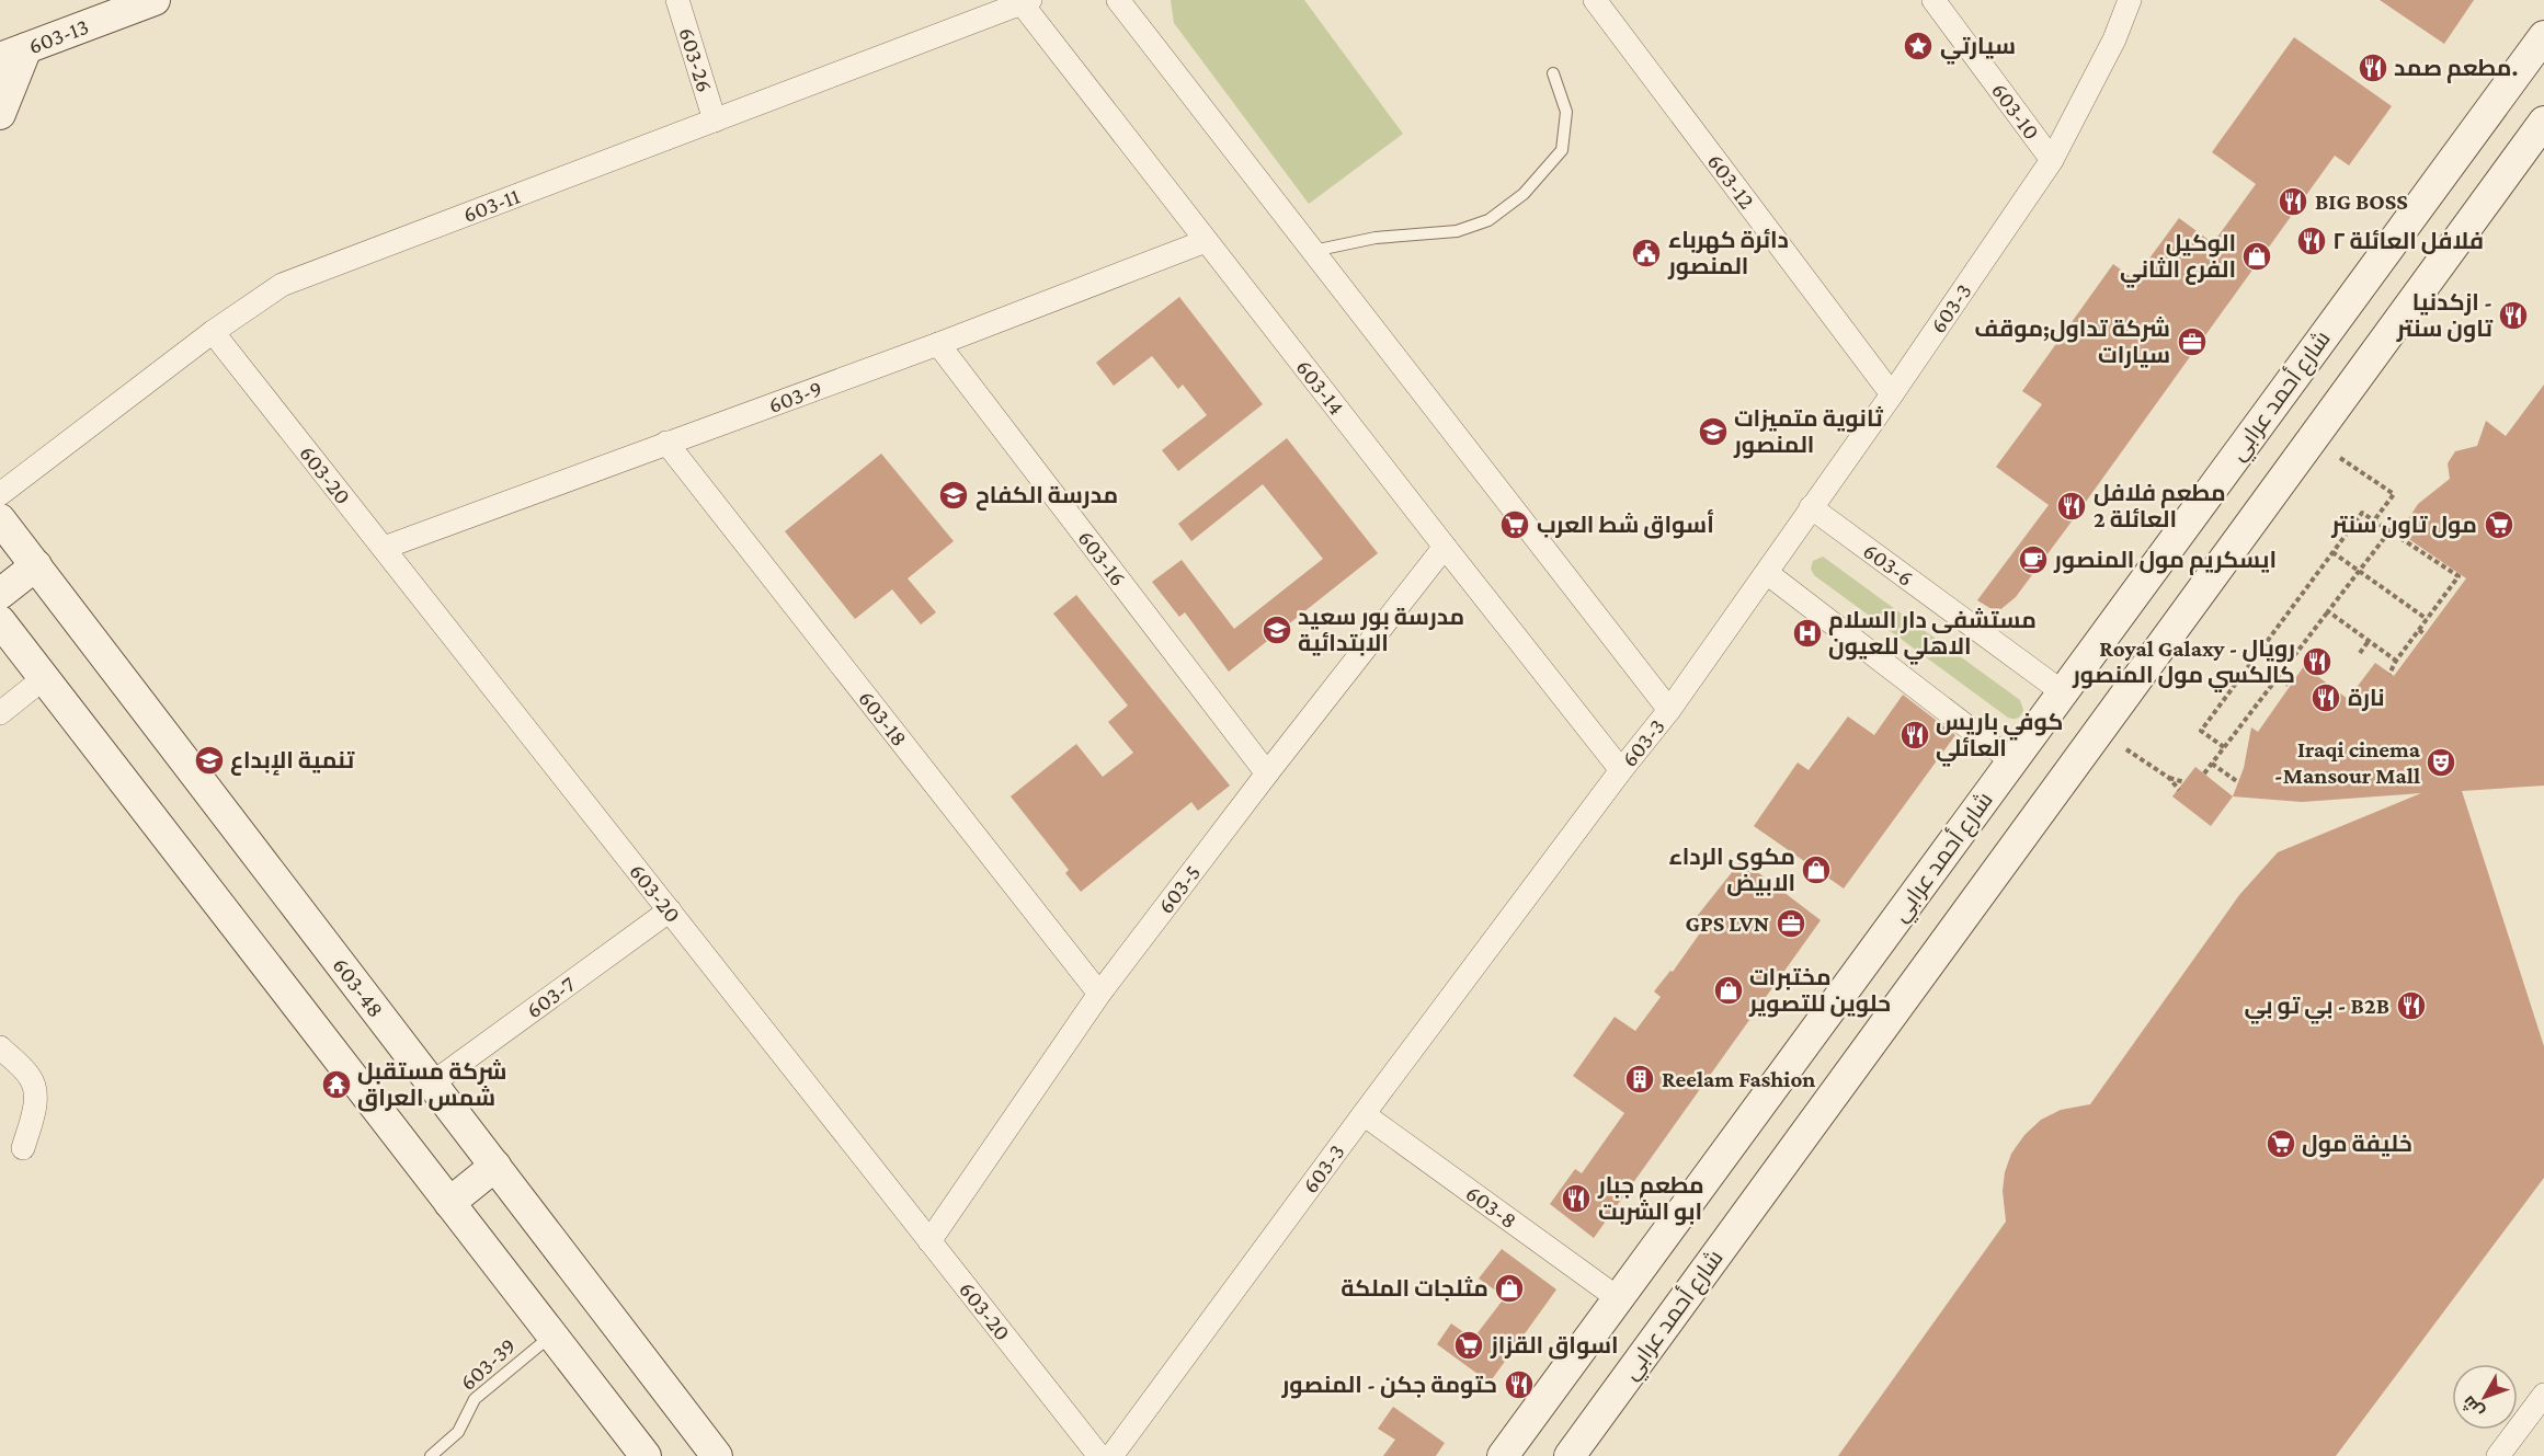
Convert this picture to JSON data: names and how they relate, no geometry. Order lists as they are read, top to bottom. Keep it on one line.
{"streets":{"main road":["603-13","شارع أحمد عرابي","603-48"],"street":["603-26","603-10","603-12","603-11","603-3","603-14","603-9","603-20","603-16","603-6","603-18","603-5","603-7","603-8"],"lane":["603-39"]},"crossings":[["603-26","603-11"],["603-10","603-3"],["603-12","603-3"],["603-11","603-14"],["603-11","603-20"],["603-3","603-14"],["603-3","603-6"],["603-3","603-8"],["603-14","603-9"],["603-14","603-5"],["603-9","603-20"],["603-9","603-16"],["603-9","603-18"],["شارع أحمد عرابي","603-6"],["شارع أحمد عرابي","603-8"],["603-20","603-5"],["603-20","603-7"],["603-16","603-5"],["603-18","603-5"],["603-48","603-7"]],"places":{"place":["سيارتي"],"restaurant":["مطعم صمد.","BIG BOSS","فلافل العائلة ٢","ازكدنيا - تاون سنتر","مطعم فلافل العائلة 2","Royal Galaxy - رويال كالكسي مول المنصور","نارة","كوفي باريس العائلي","بي تو بي - B2B","مطعم جبار ابو الشربت","حتومة جكن - المنصور"],"public building":["دائرة كهرباء المنصور"],"shop":["الوكيل الفرع الثاني","مكوى الرداء الابيض","مختبرات حلوين للتصوير","مثلجات الملكة"],"office":["شركة تداول;موقف سيارات","GPS LVN"],"school or university":["ثانوية متميزات المنصور","مدرسة الكفاح","مدرسة بور سعيد الابتدائية","تنمية الإبداع"],"supermarket":["أسواق شط العرب","مول تاون سنتر","خليفة مول","اسواق القزاز"],"cafe":["ايسكريم مول المنصور"],"hospital":["مستشفى دار السلام الاهلي للعيون"],"theatre":["Iraqi cinema -Mansour Mall"],"building":["Reelam Fashion"],"temple":["شركة مستقبل شمس العراق"]},"north":"bottom left"}
